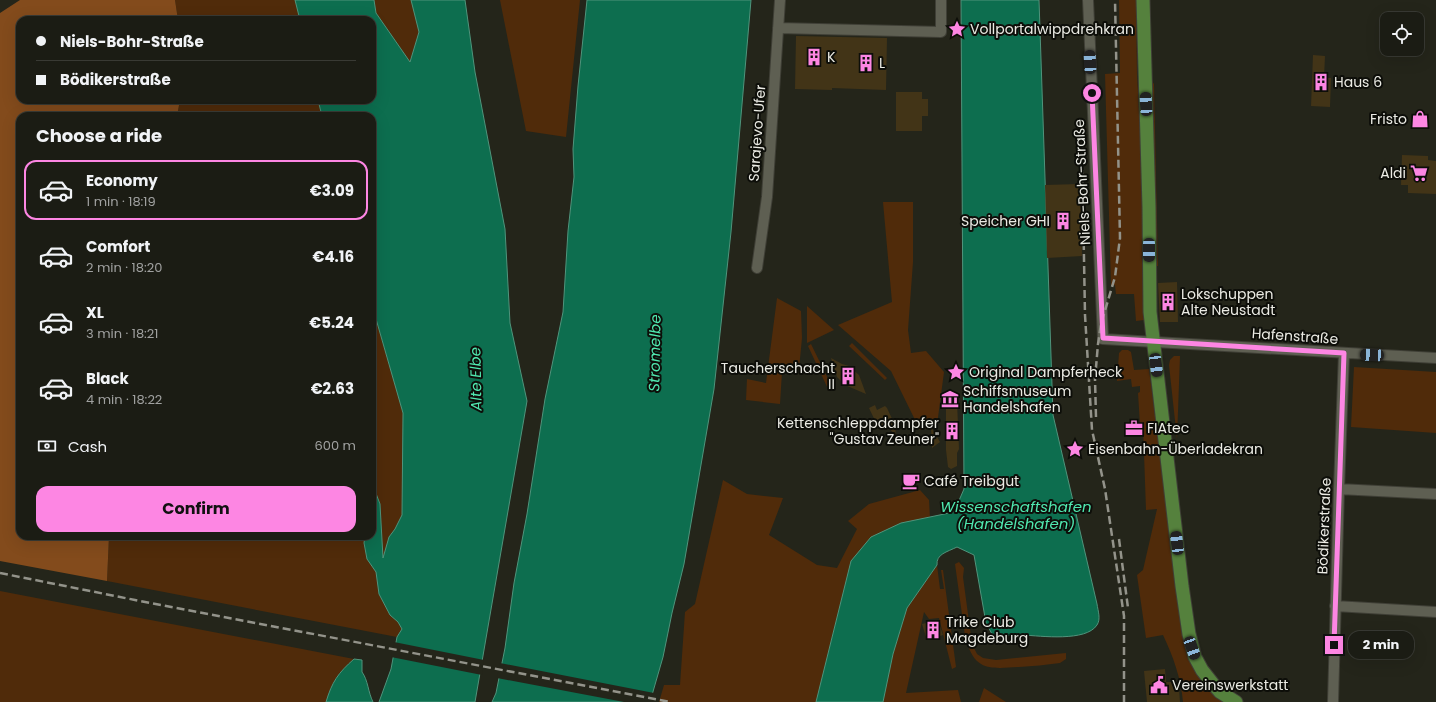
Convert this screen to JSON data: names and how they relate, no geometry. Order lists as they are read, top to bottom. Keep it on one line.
{"streets":{"street":["Sarajevo-Ufer","Niels-Bohr-Straße","Hafenstraße","Bödikerstraße"]},"crossings":[["Niels-Bohr-Straße","Hafenstraße"],["Hafenstraße","Bödikerstraße"]],"water":["Stromelbe","Alte Elbe","Wissenschaftshafen (Handelshafen)"],"places":{"place":["Vollportalwippdrehkran","Original Dampferheck","Eisenbahn-Überladekran"],"building":["K","L","Haus 6","Speicher GHI","Lokschuppen Alte Neustadt","Taucherschacht II","Kettenschleppdampfer \"Gustav Zeuner\"","Trike Club Magdeburg"],"shop":["Fristo"],"supermarket":["Aldi"],"museum":["Schiffsmuseum Handelshafen"],"office":["FIAtec"],"cafe":["Café Treibgut"],"public building":["Vereinswerkstatt"]},"page":{"banner":["Niels-Bohr-Straße","Bödikerstraße"],"heading":"Choose a ride","list":[{"name":"Economy","note":"1 min · 18:19","value":"€3.09"},{"name":"Comfort","note":"2 min · 18:20","value":"€4.16"},{"name":"XL","note":"3 min · 18:21","value":"€5.24"},{"name":"Black","note":"4 min · 18:22","value":"€2.63"}],"pay":["Cash","600 m"],"buttons":"Confirm","bubble":"2 min"}}
